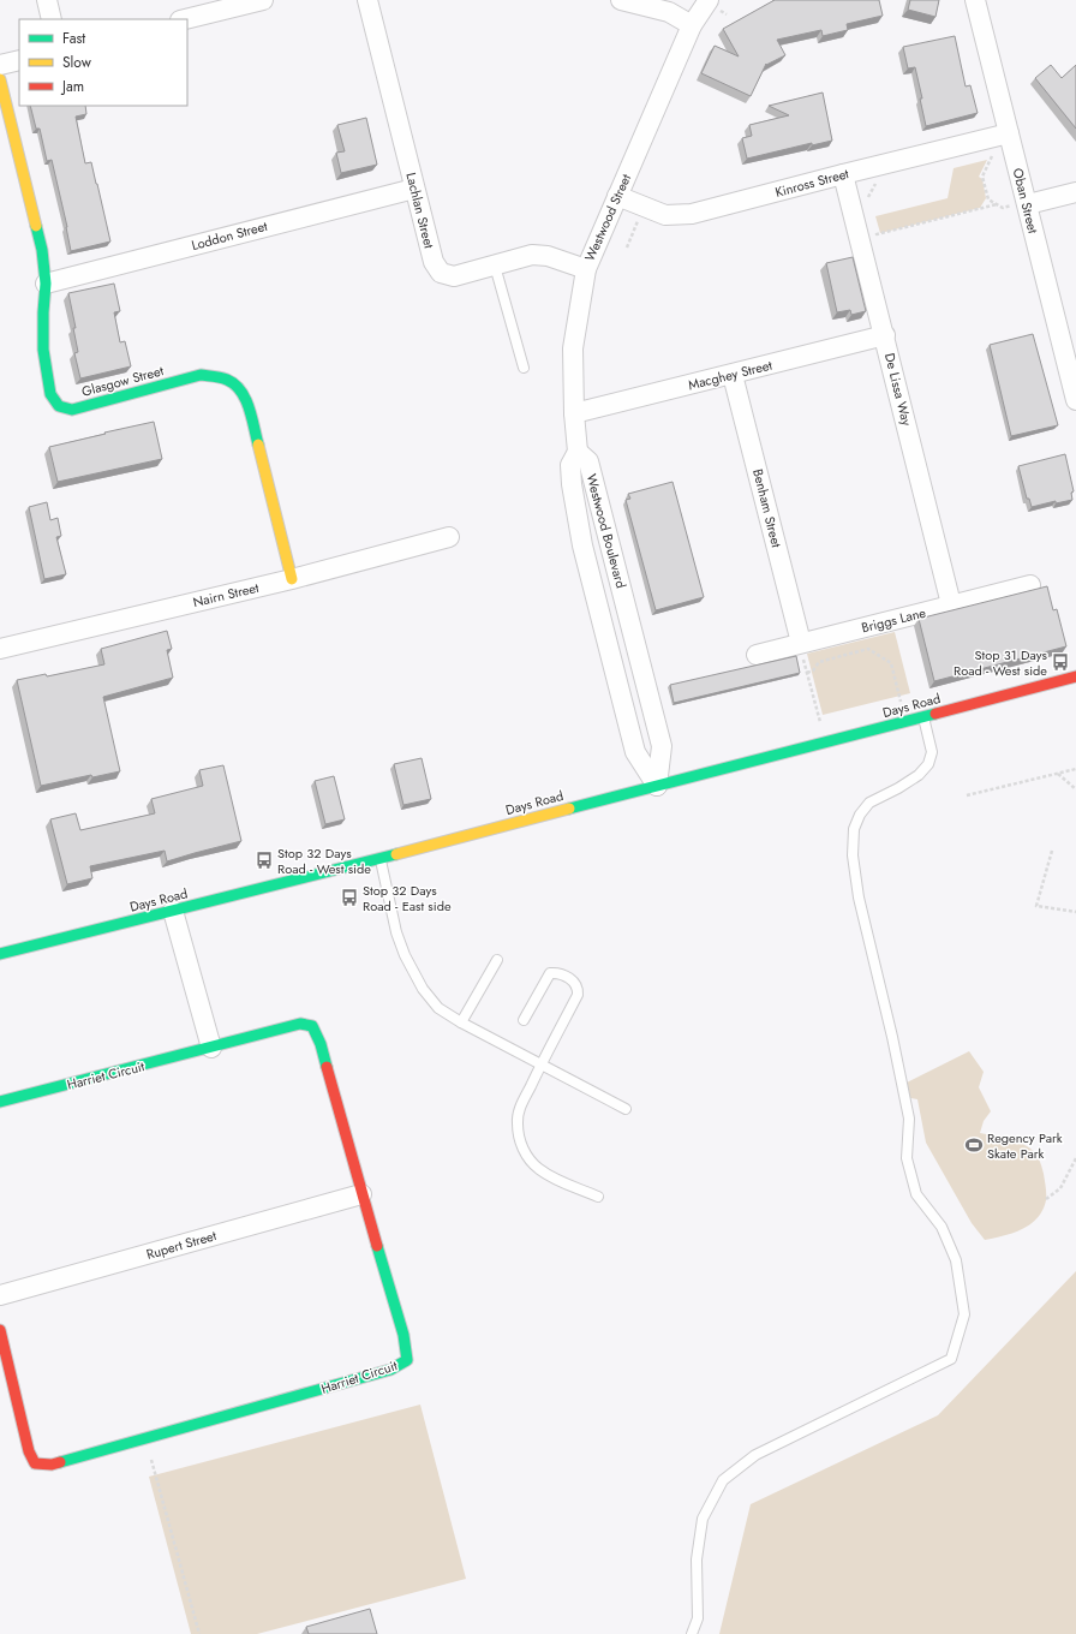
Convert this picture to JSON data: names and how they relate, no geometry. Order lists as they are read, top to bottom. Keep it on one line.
{"streets":{"street":["Kinross Street","Oban Street","Lachlan Street","Westwood Street","Loddon Street","Macghey Street","Glasgow Street","De Lissa Way","Benham Street","Westwood Boulevard","Nairn Street","Briggs Lane","Days Road","Harriet Circuit","Rupert Street"]},"crossings":[["Kinross Street","Oban Street"],["Kinross Street","Westwood Street"],["Kinross Street","De Lissa Way"],["Lachlan Street","Westwood Street"],["Lachlan Street","Loddon Street"],["Westwood Street","Macghey Street"],["Westwood Street","Westwood Boulevard"],["Loddon Street","Glasgow Street"],["Macghey Street","De Lissa Way"],["Macghey Street","Benham Street"],["Glasgow Street","Nairn Street"],["De Lissa Way","Briggs Lane"],["Benham Street","Briggs Lane"],["Westwood Boulevard","Days Road"],["Harriet Circuit","Rupert Street"]],"places":{"bus stop":["Stop 31 Days Road - West side","Stop 32 Days Road - West side","Stop 32 Days Road - East side"],"sports":["Regency Park Skate Park"]},"legend":["Fast","Slow","Jam"]}
